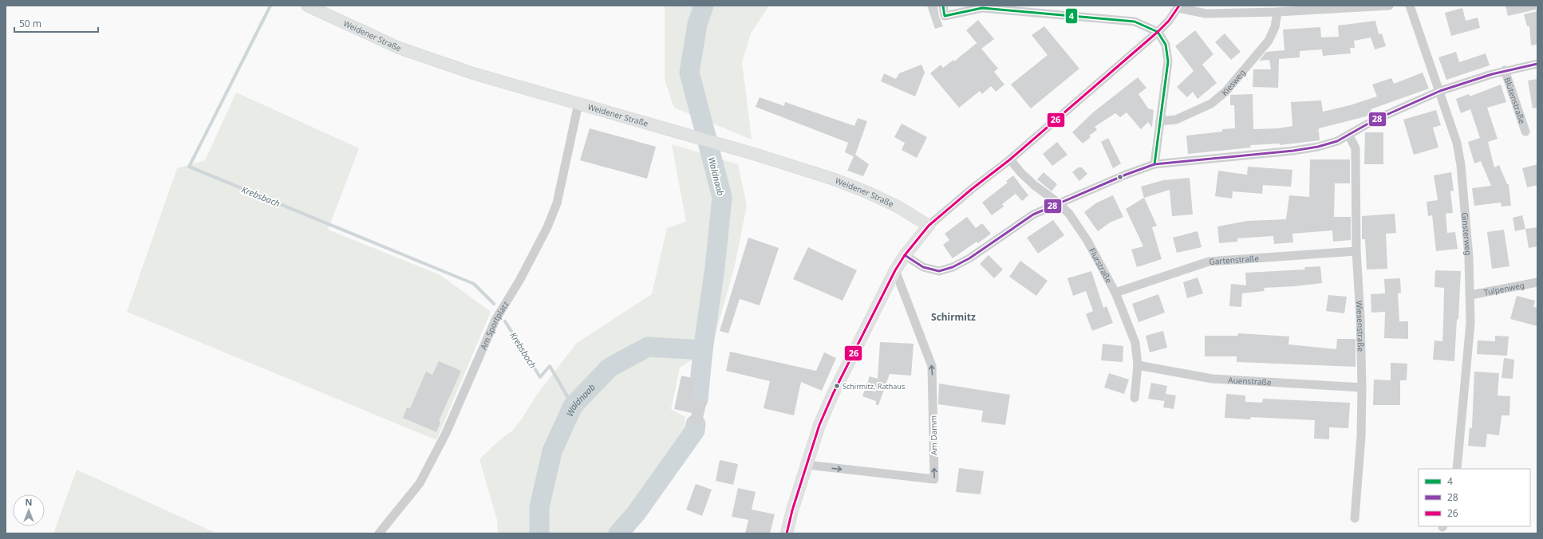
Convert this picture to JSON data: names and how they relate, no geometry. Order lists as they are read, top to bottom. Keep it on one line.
{"streets":{"street":["Weidener Straße","Kiesweg","Blütenstraße","Ginsterweg","Gartenstraße","Flurstraße","Tulpenweg","Am Sportplatz","Wiesenstraße","Auenstraße","Am Damm"]},"crossings":[["Weidener Straße","Am Sportplatz"],["Blütenstraße","Ginsterweg"],["Blütenstraße","Flurstraße"],["Blütenstraße","Wiesenstraße"],["Ginsterweg","Tulpenweg"],["Gartenstraße","Flurstraße"],["Gartenstraße","Wiesenstraße"],["Flurstraße","Auenstraße"],["Wiesenstraße","Auenstraße"]],"districts":["Schirmitz"],"water":["Waldnaab","Krebsbach"],"places":["Schirmitz, Rathaus"],"lines":["transit line 4","transit line 26","transit line 28"],"legend":["4","28","26"],"scale_bar":"50 m","north":"top"}
